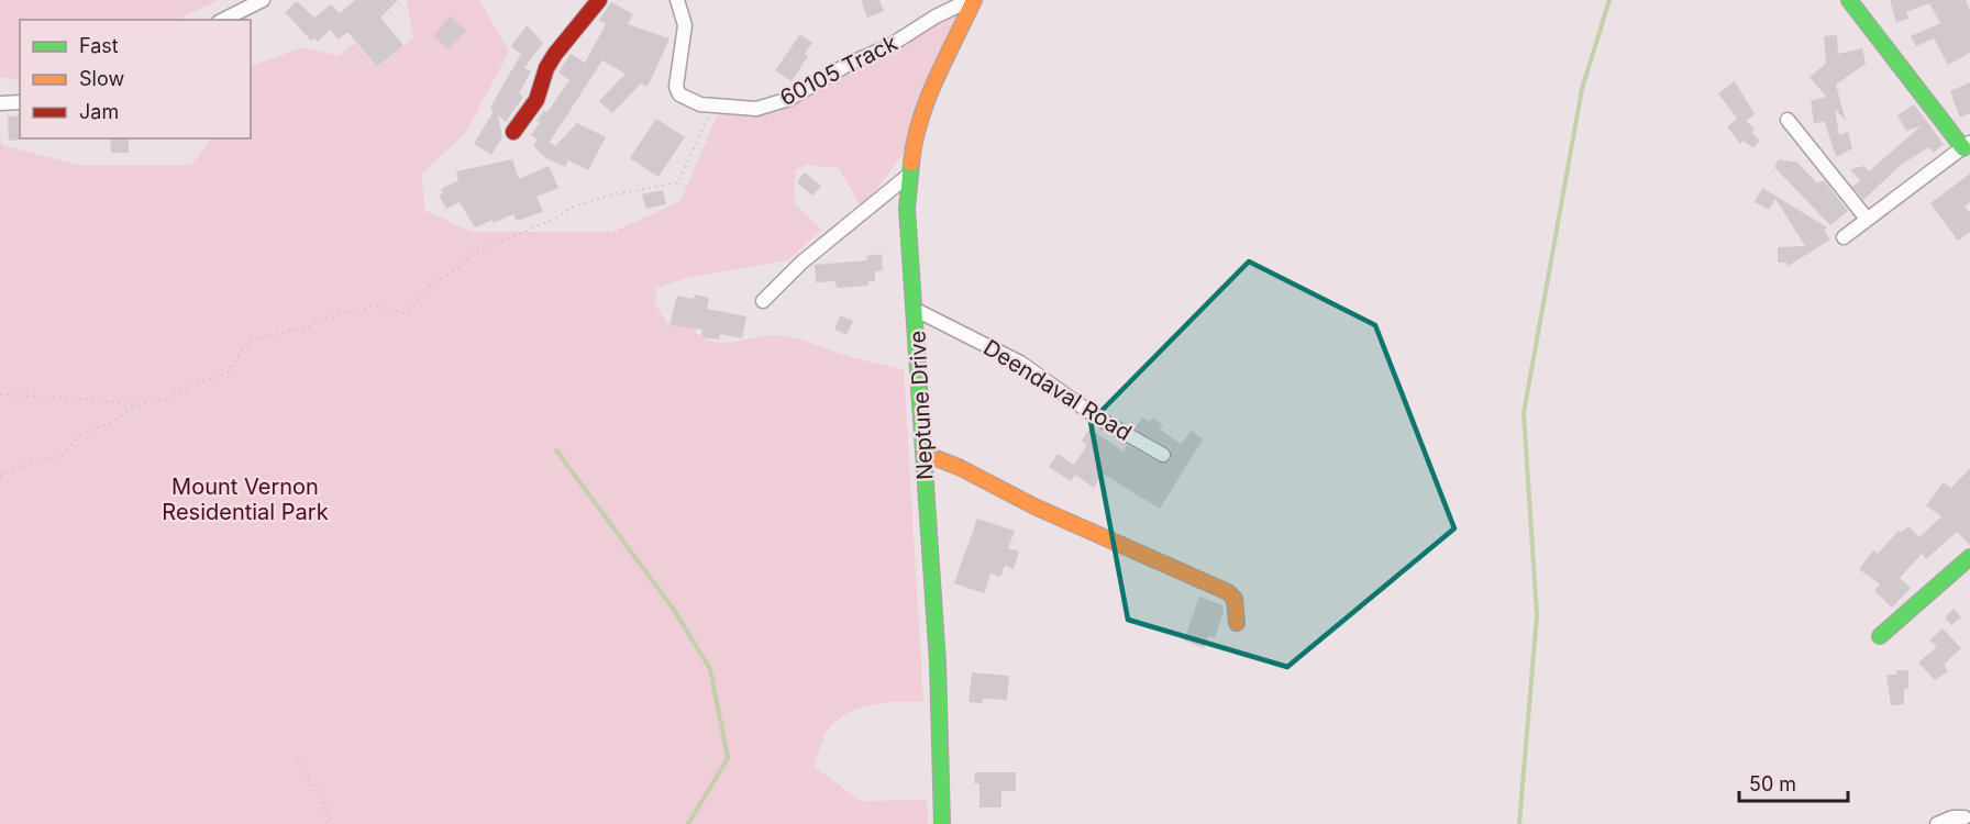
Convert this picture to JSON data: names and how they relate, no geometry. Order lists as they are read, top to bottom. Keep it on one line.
{"streets":{"street":["60105 Track","Deendaval Road","Neptune Drive"]},"crossings":[["60105 Track","Neptune Drive"],["Deendaval Road","Neptune Drive"]],"parks":["Mount Vernon Residential Park"],"legend":["Fast","Slow","Jam"],"scale_bar":"50 m"}
